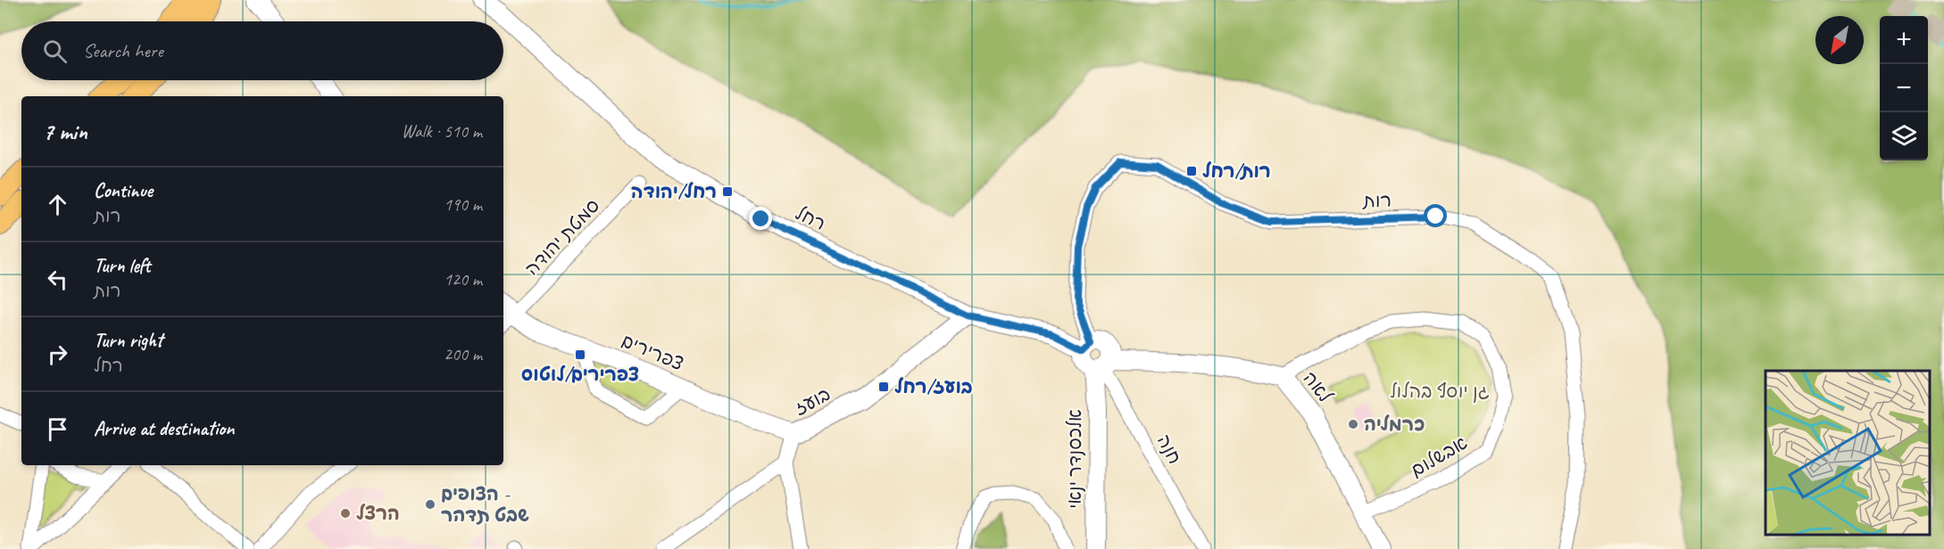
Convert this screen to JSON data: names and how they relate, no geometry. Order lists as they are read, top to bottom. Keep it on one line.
{"streets":{"street":["רות","רחל","סמטת יהודה","צפרירים","לאה","בועז","חנה","אבשלום","אלכסנדר ינאי"]},"crossings":[["רות","רחל"],["רות","לאה"],["רות","חנה"],["רות","אלכסנדר ינאי"],["רחל","לאה"],["רחל","בועז"],["רחל","חנה"],["רחל","אלכסנדר ינאי"],["סמטת יהודה","צפרירים"],["צפרירים","בועז"],["לאה","חנה"],["לאה","אבשלום"],["לאה","אלכסנדר ינאי"],["חנה","אלכסנדר ינאי"]],"parks":["גן יוסף בהלול"],"places":{"transit":["רות/רחל","רחל/יהודה","צפרירים/לוטוס","בועז/רחל"],"other":["כרמליה","הצופים - שבט תדהר","הרצל"]},"north":"bottom left","page":{"map_buttons":["+","−"],"search":"Search here","heading":["7 min","Walk · 510 m"],"list":[["Continue","רות","190 m"],["Turn left","רות","120 m"],["Turn right","רחל","200 m"],"Arrive at destination"]}}
